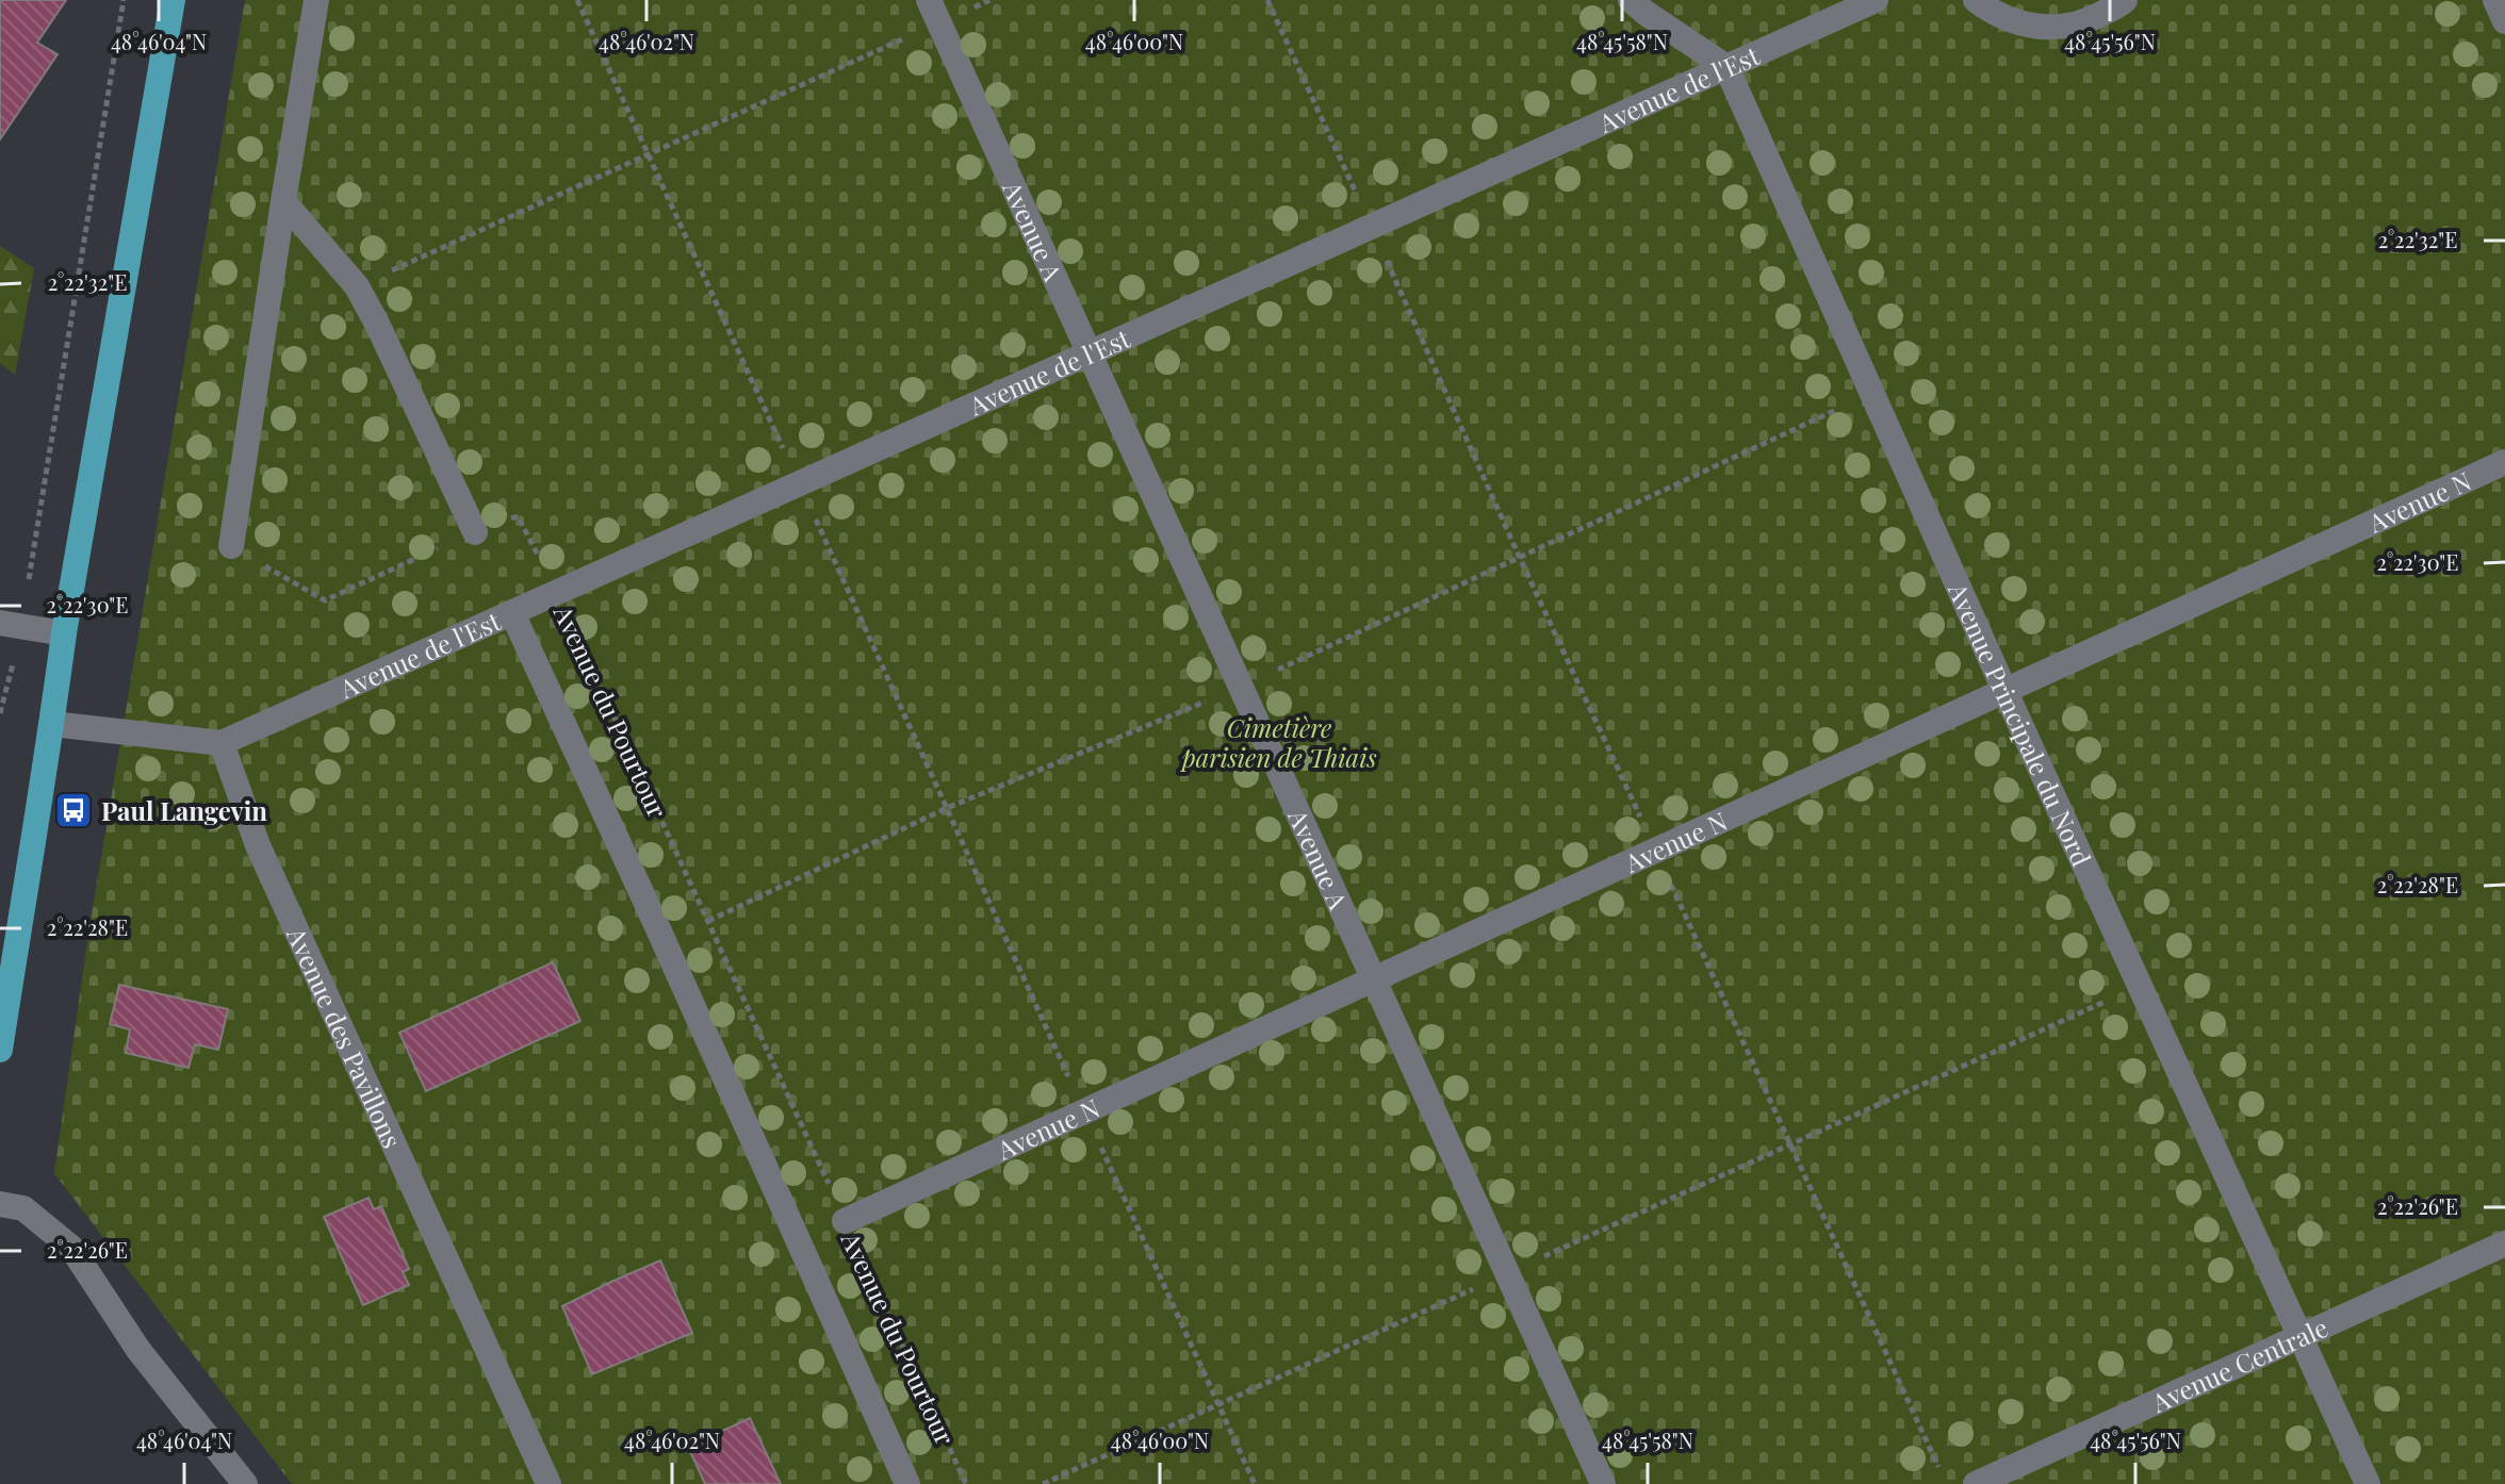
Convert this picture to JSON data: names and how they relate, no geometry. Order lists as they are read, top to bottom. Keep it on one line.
{"streets":{"lane":["Avenue de l'Est","Avenue A","Avenue N","Avenue du Pourtour","Avenue Principale du Nord","Avenue des Pavillons","Avenue Centrale"]},"crossings":[["Avenue de l'Est","Avenue A"],["Avenue de l'Est","Avenue du Pourtour"],["Avenue de l'Est","Avenue Principale du Nord"],["Avenue de l'Est","Avenue des Pavillons"],["Avenue A","Avenue N"],["Avenue N","Avenue du Pourtour"],["Avenue N","Avenue Principale du Nord"],["Avenue Principale du Nord","Avenue Centrale"]],"parks":["Cimetière parisien de Thiais"],"places":{"bus stop":["Paul Langevin"]},"coordinates":["48°46'04\"N","48°46'02\"N","48°46'00\"N","48°45'58\"N","48°45'56\"N","2°22'32\"E","2°22'30\"E","2°22'28\"E","2°22'26\"E"]}
